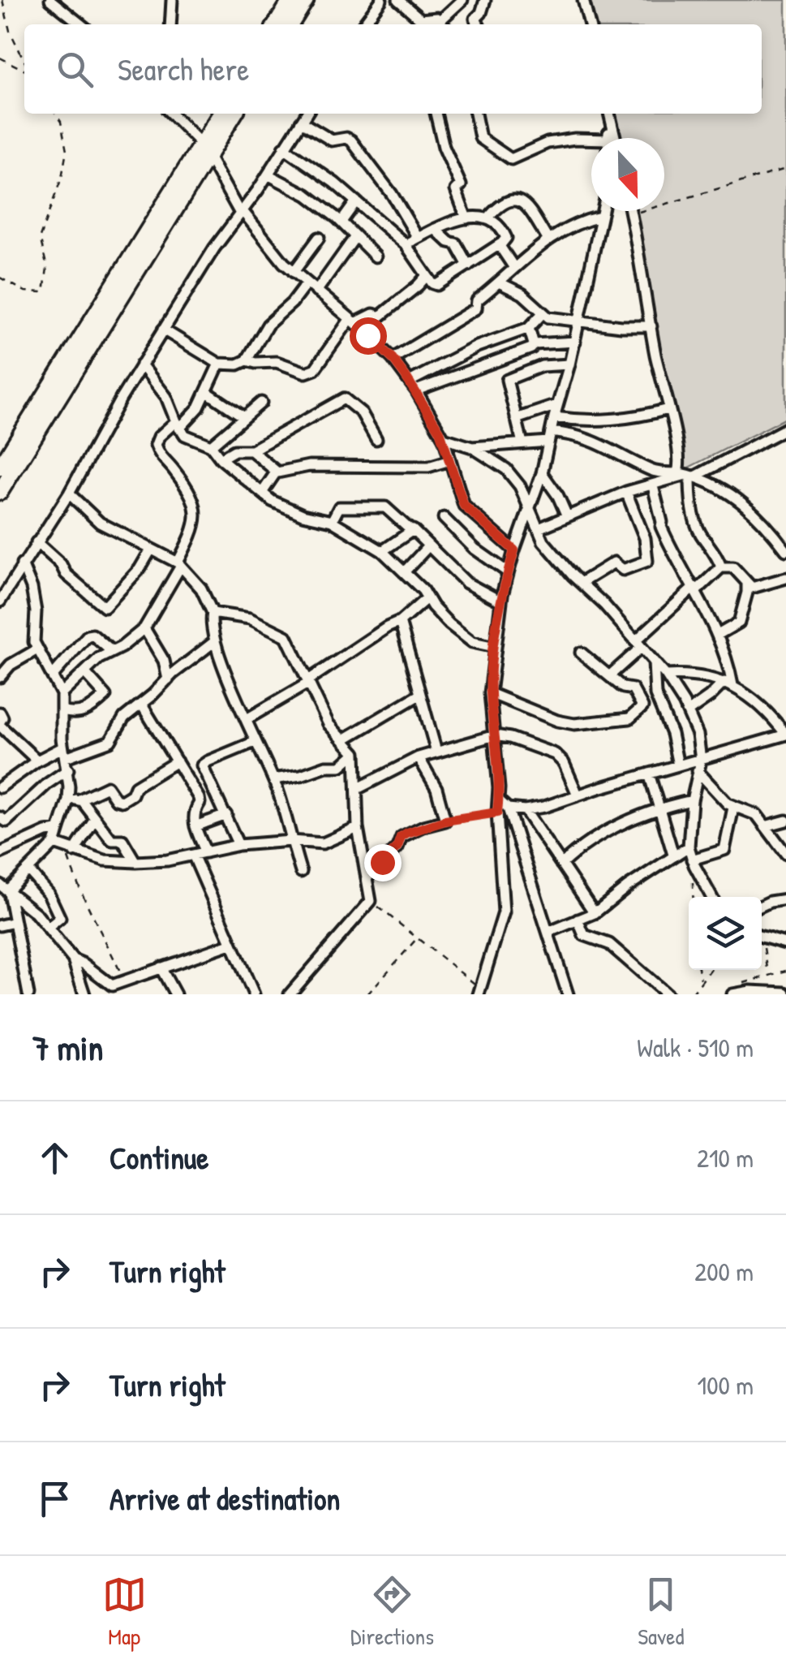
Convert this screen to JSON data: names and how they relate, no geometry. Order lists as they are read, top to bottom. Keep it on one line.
{"north":"bottom","page":{"search":"Search here","heading":["7 min","Walk · 510 m"],"list":[["Continue","210 m"],["Turn right","200 m"],["Turn right","100 m"],"Arrive at destination"],"nav":["Map","Directions","Saved"]}}
